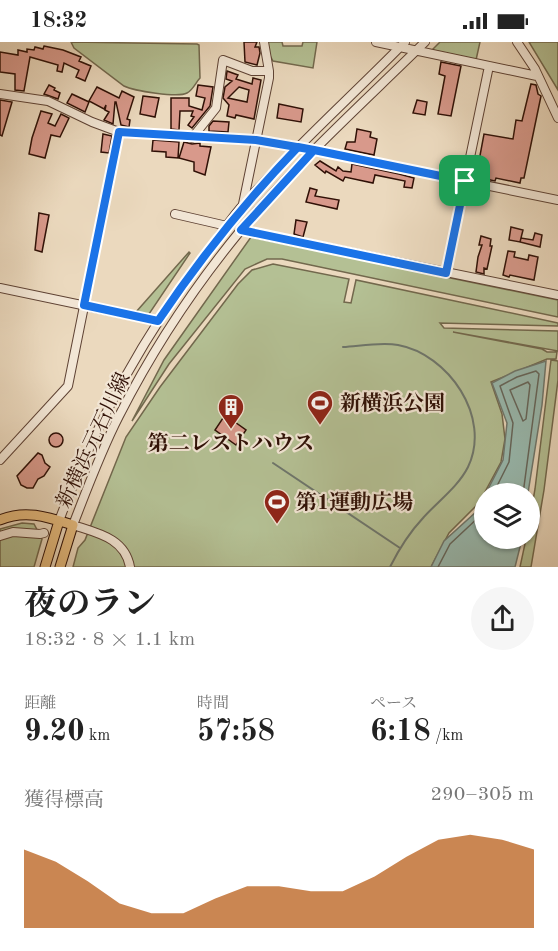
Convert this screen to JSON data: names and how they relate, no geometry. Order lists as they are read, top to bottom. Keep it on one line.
{"streets":{"street":["新横浜元石川線"]},"places":{"sports":["新横浜公園","第1運動広場"],"building":["第二レストハウス"]},"page":{"status":"18:32","heading":["夜のラン","18:32 · 8 × 1.1 km"],"stats":[["距離","9.20 km"],["時間","57:58"],["ペース","6:18 /km"]],"chart":["獲得標高","290–305 m"]}}
